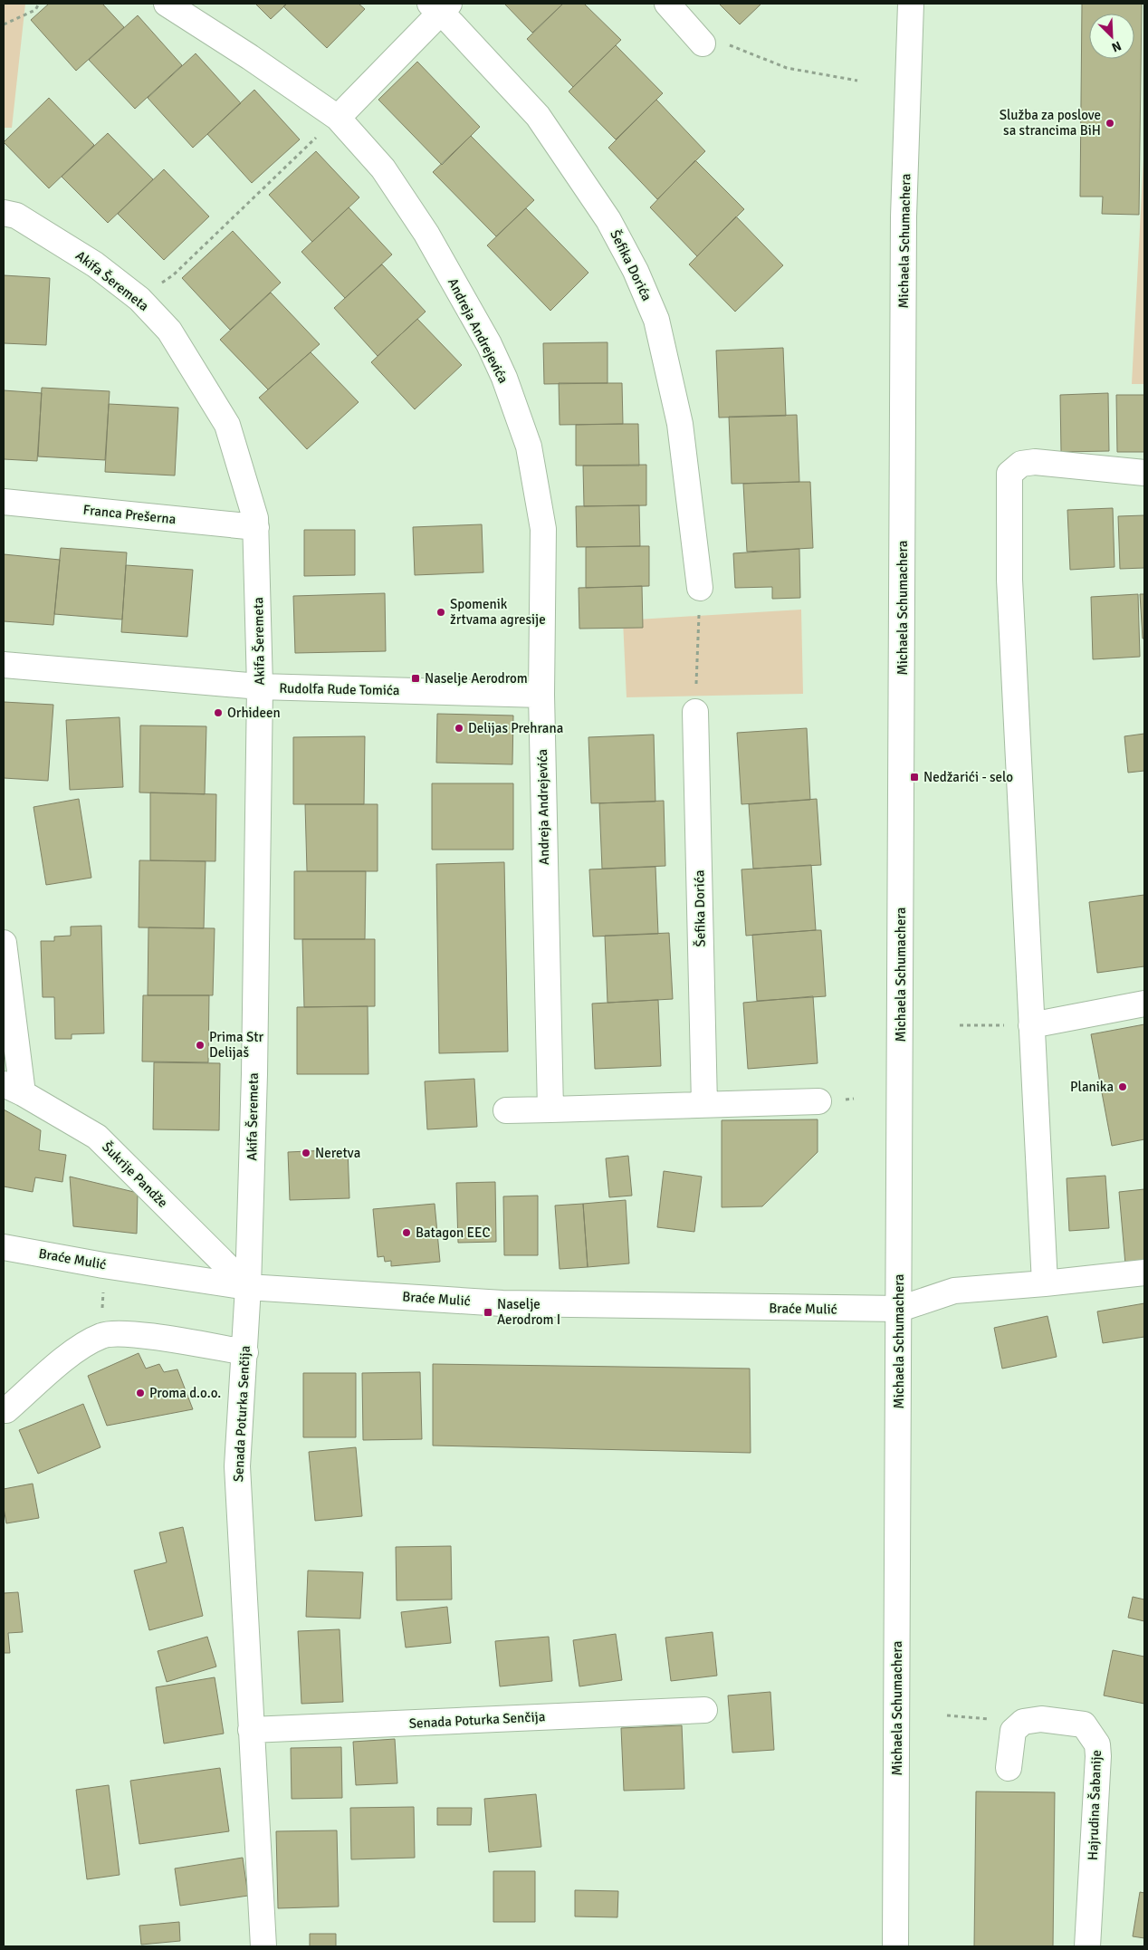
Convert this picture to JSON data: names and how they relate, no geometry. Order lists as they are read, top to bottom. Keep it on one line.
{"streets":{"street":["Michaela Schumachera","Šefika Dorića","Akifa Šeremeta","Andreja Andrejevića","Franca Prešerna","Rudolfa Rude Tomića","Šukrije Pandže","Braće Mulić","Senada Poturka Senčija","Hajrudina Šabanije"]},"crossings":[["Michaela Schumachera","Braće Mulić"],["Akifa Šeremeta","Franca Prešerna"],["Akifa Šeremeta","Rudolfa Rude Tomića"],["Akifa Šeremeta","Šukrije Pandže"],["Akifa Šeremeta","Braće Mulić"],["Akifa Šeremeta","Senada Poturka Senčija"],["Andreja Andrejevića","Rudolfa Rude Tomića"],["Šukrije Pandže","Braće Mulić"],["Šukrije Pandže","Senada Poturka Senčija"],["Braće Mulić","Senada Poturka Senčija"]],"places":{"other":["Služba za poslove sa strancima BiH","Spomenik žrtvama agresije","Orhideen","Delijas Prehrana","Prima Str Delijaš","Planika","Neretva","Batagon EEC","Proma d.o.o."],"transit":["Naselje Aerodrom","Nedžarići - selo","Naselje Aerodrom I"]},"north":"bottom right"}
